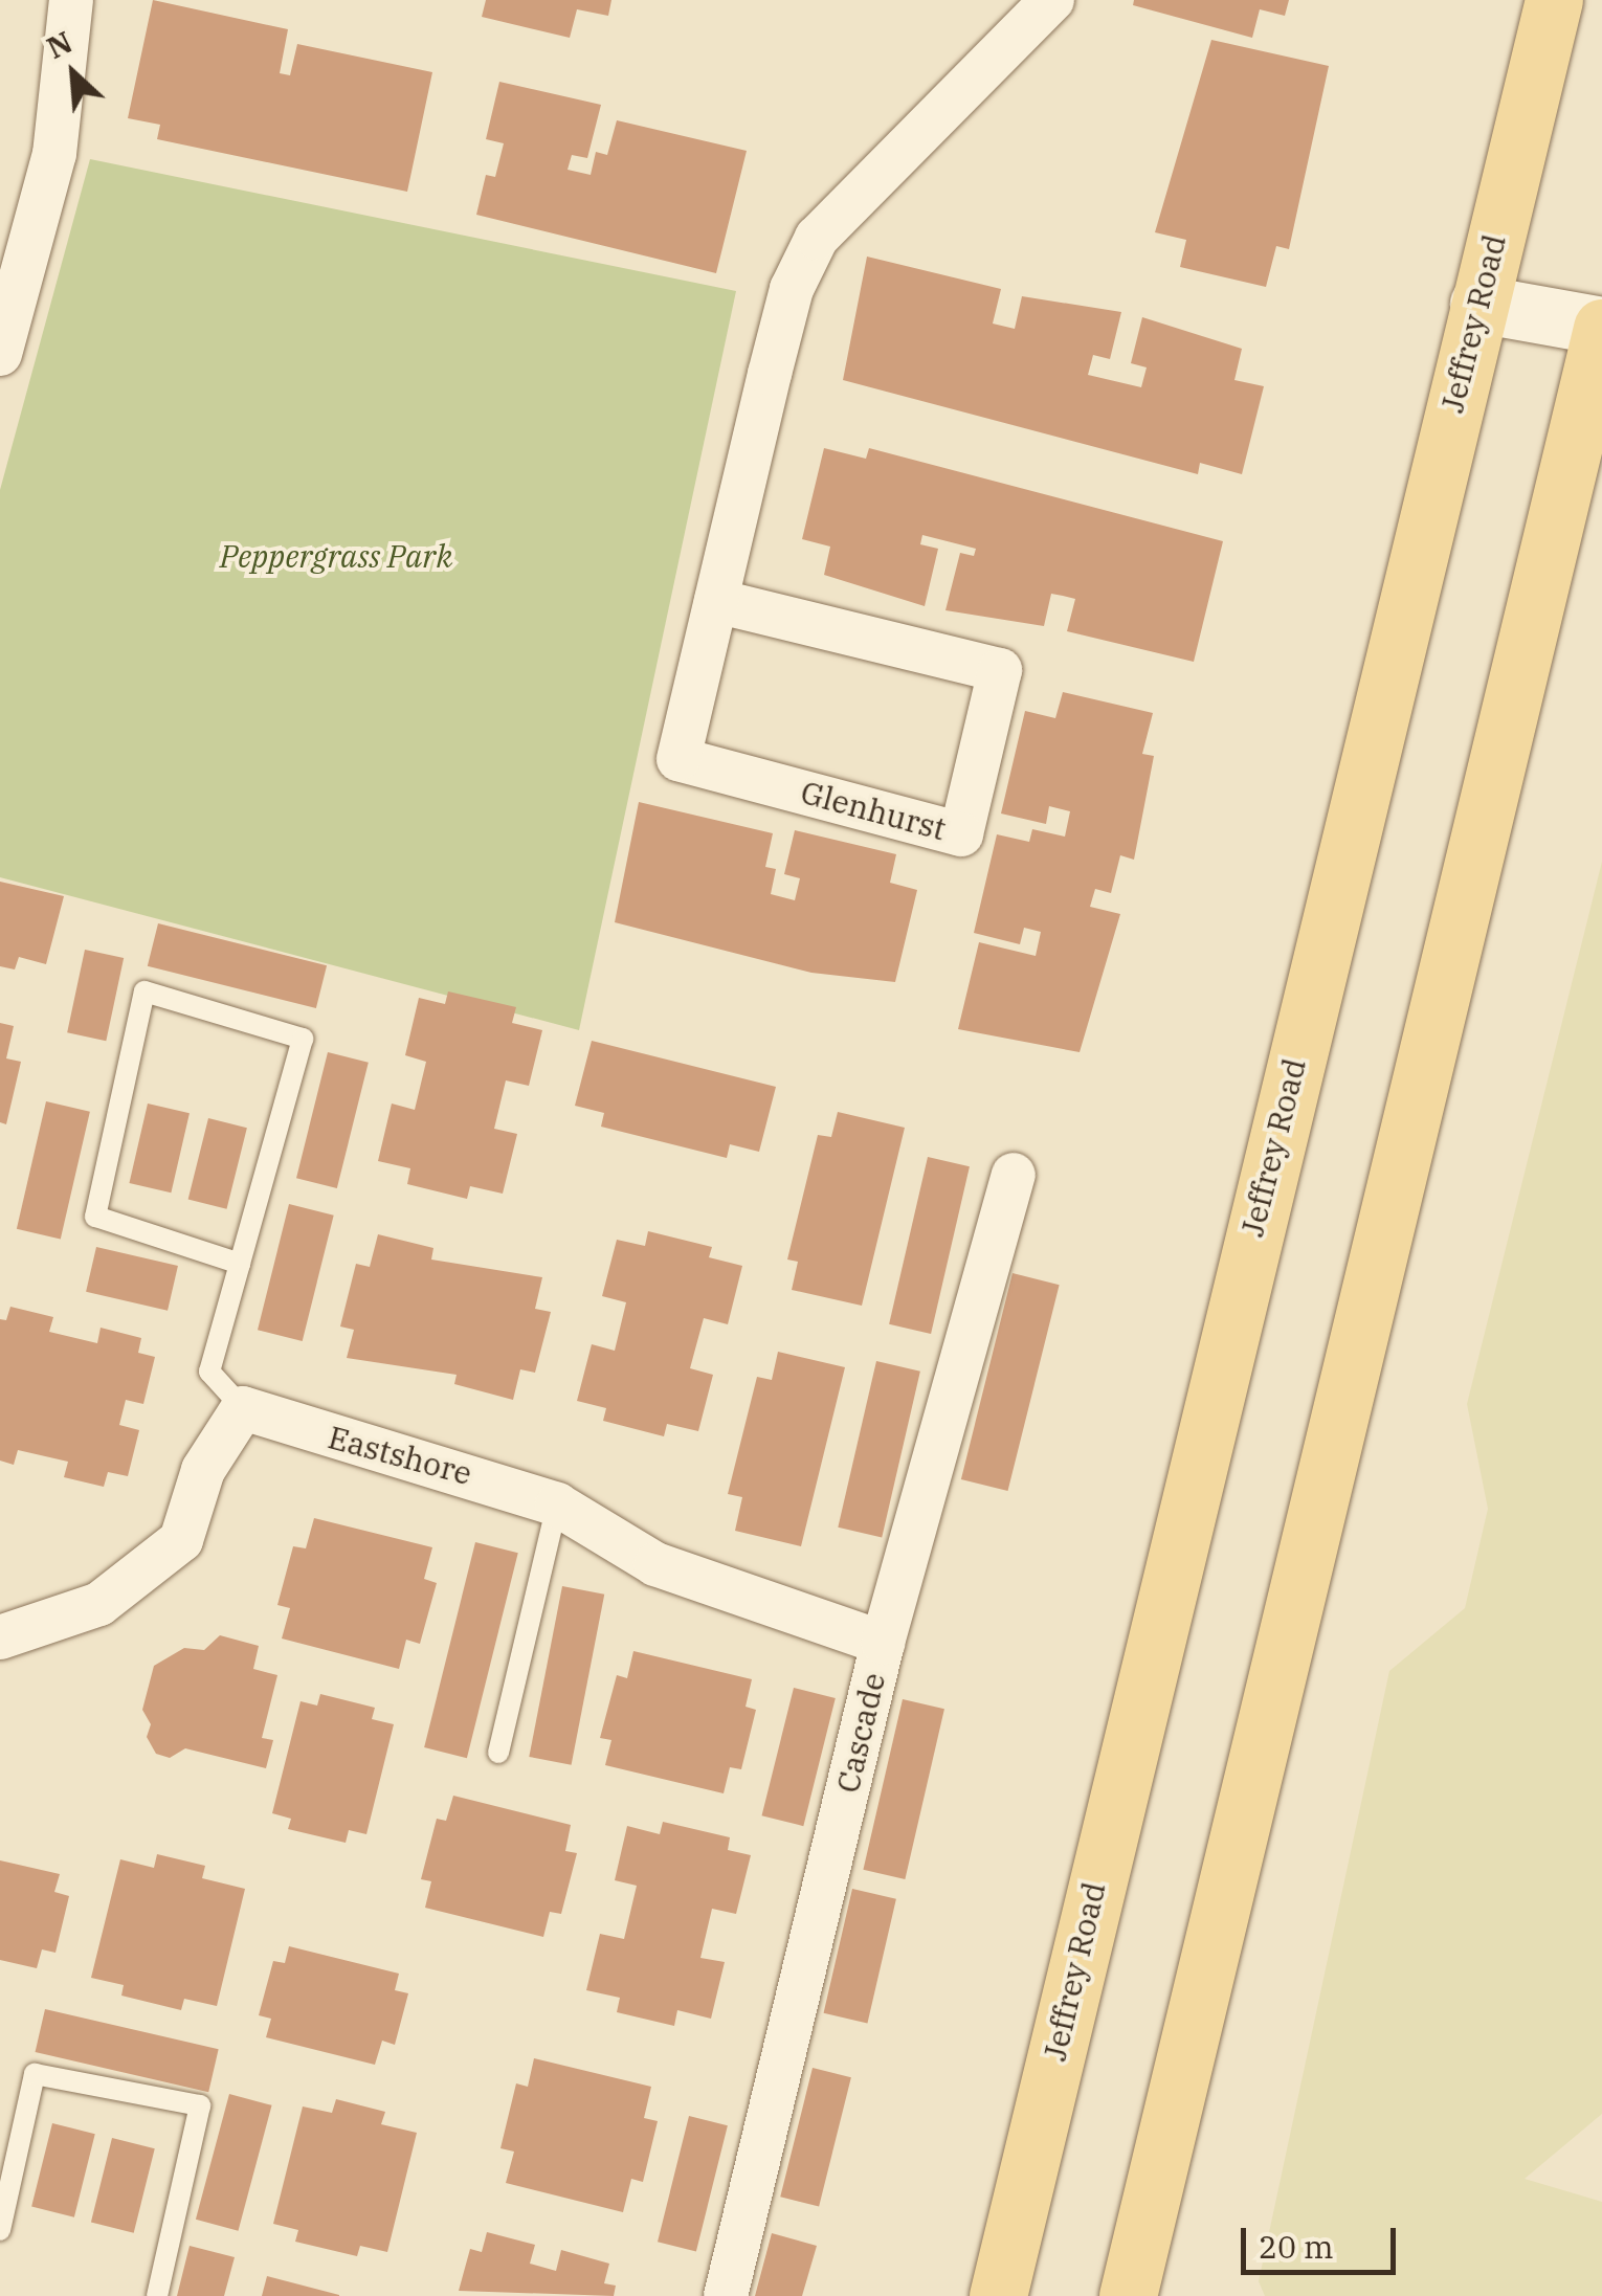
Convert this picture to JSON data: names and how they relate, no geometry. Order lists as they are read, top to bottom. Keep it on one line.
{"streets":{"main road":["Jeffrey Road"],"street":["Glenhurst","Eastshore","Cascade"]},"crossings":[["Eastshore","Cascade"]],"parks":["Peppergrass Park"],"scale_bar":"20 m","north":"top left"}
